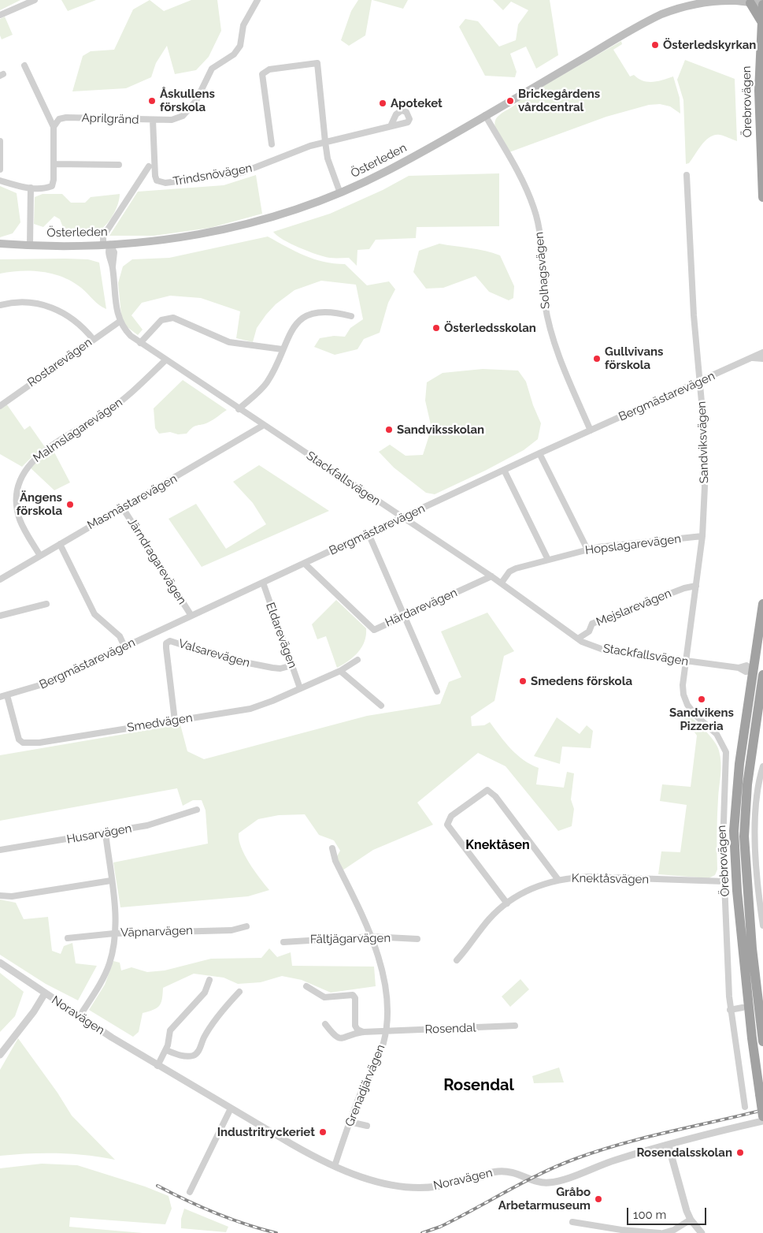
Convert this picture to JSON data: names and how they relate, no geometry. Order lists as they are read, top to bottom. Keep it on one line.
{"streets":{"highway":["Örebrovägen"],"main road":["Österleden"],"street":["Aprilgränd","Trindsnövägen","Solhagsvägen","Rostarevägen","Bergmästarevägen","Malmslagarevägen","Sandviksvägen","Stackfallsvägen","Masmästarevägen","Hopslagarevägen","Järndragarevägen","Härdarevägen","Mejslarevägen","Eldarevägen","Valsarevägen","Smedvägen","Husarvägen","Knektåsvägen","Väpnarvägen","Fältjägarvägen","Noravägen","Rosendal","Grenadjärvägen"]},"crossings":[["Örebrovägen","Österleden"],["Örebrovägen","Stackfallsvägen"],["Aprilgränd","Trindsnövägen"],["Österleden","Solhagsvägen"],["Österleden","Stackfallsvägen"],["Solhagsvägen","Bergmästarevägen"],["Rostarevägen","Stackfallsvägen"],["Bergmästarevägen","Sandviksvägen"],["Bergmästarevägen","Stackfallsvägen"],["Bergmästarevägen","Järndragarevägen"],["Bergmästarevägen","Härdarevägen"],["Bergmästarevägen","Eldarevägen"],["Bergmästarevägen","Smedvägen"],["Malmslagarevägen","Stackfallsvägen"],["Malmslagarevägen","Masmästarevägen"],["Sandviksvägen","Stackfallsvägen"],["Sandviksvägen","Hopslagarevägen"],["Sandviksvägen","Mejslarevägen"],["Sandviksvägen","Knektåsvägen"],["Stackfallsvägen","Masmästarevägen"],["Stackfallsvägen","Hopslagarevägen"],["Stackfallsvägen","Härdarevägen"],["Stackfallsvägen","Mejslarevägen"],["Masmästarevägen","Järndragarevägen"],["Eldarevägen","Valsarevägen"],["Eldarevägen","Smedvägen"],["Valsarevägen","Smedvägen"],["Fältjägarvägen","Grenadjärvägen"],["Noravägen","Grenadjärvägen"],["Rosendal","Grenadjärvägen"]],"districts":["Knektåsen","Rosendal"],"places":["Österledskyrkan","Åskullens förskola","Brickegårdens vårdcentral","Apoteket","Österledsskolan","Gullvivans förskola","Sandviksskolan","Ängens förskola","Smedens förskola","Sandvikens Pizzeria","Industritryckeriet","Rosendalsskolan","Gråbo Arbetarmuseum"],"scale_bar":"100 m"}
